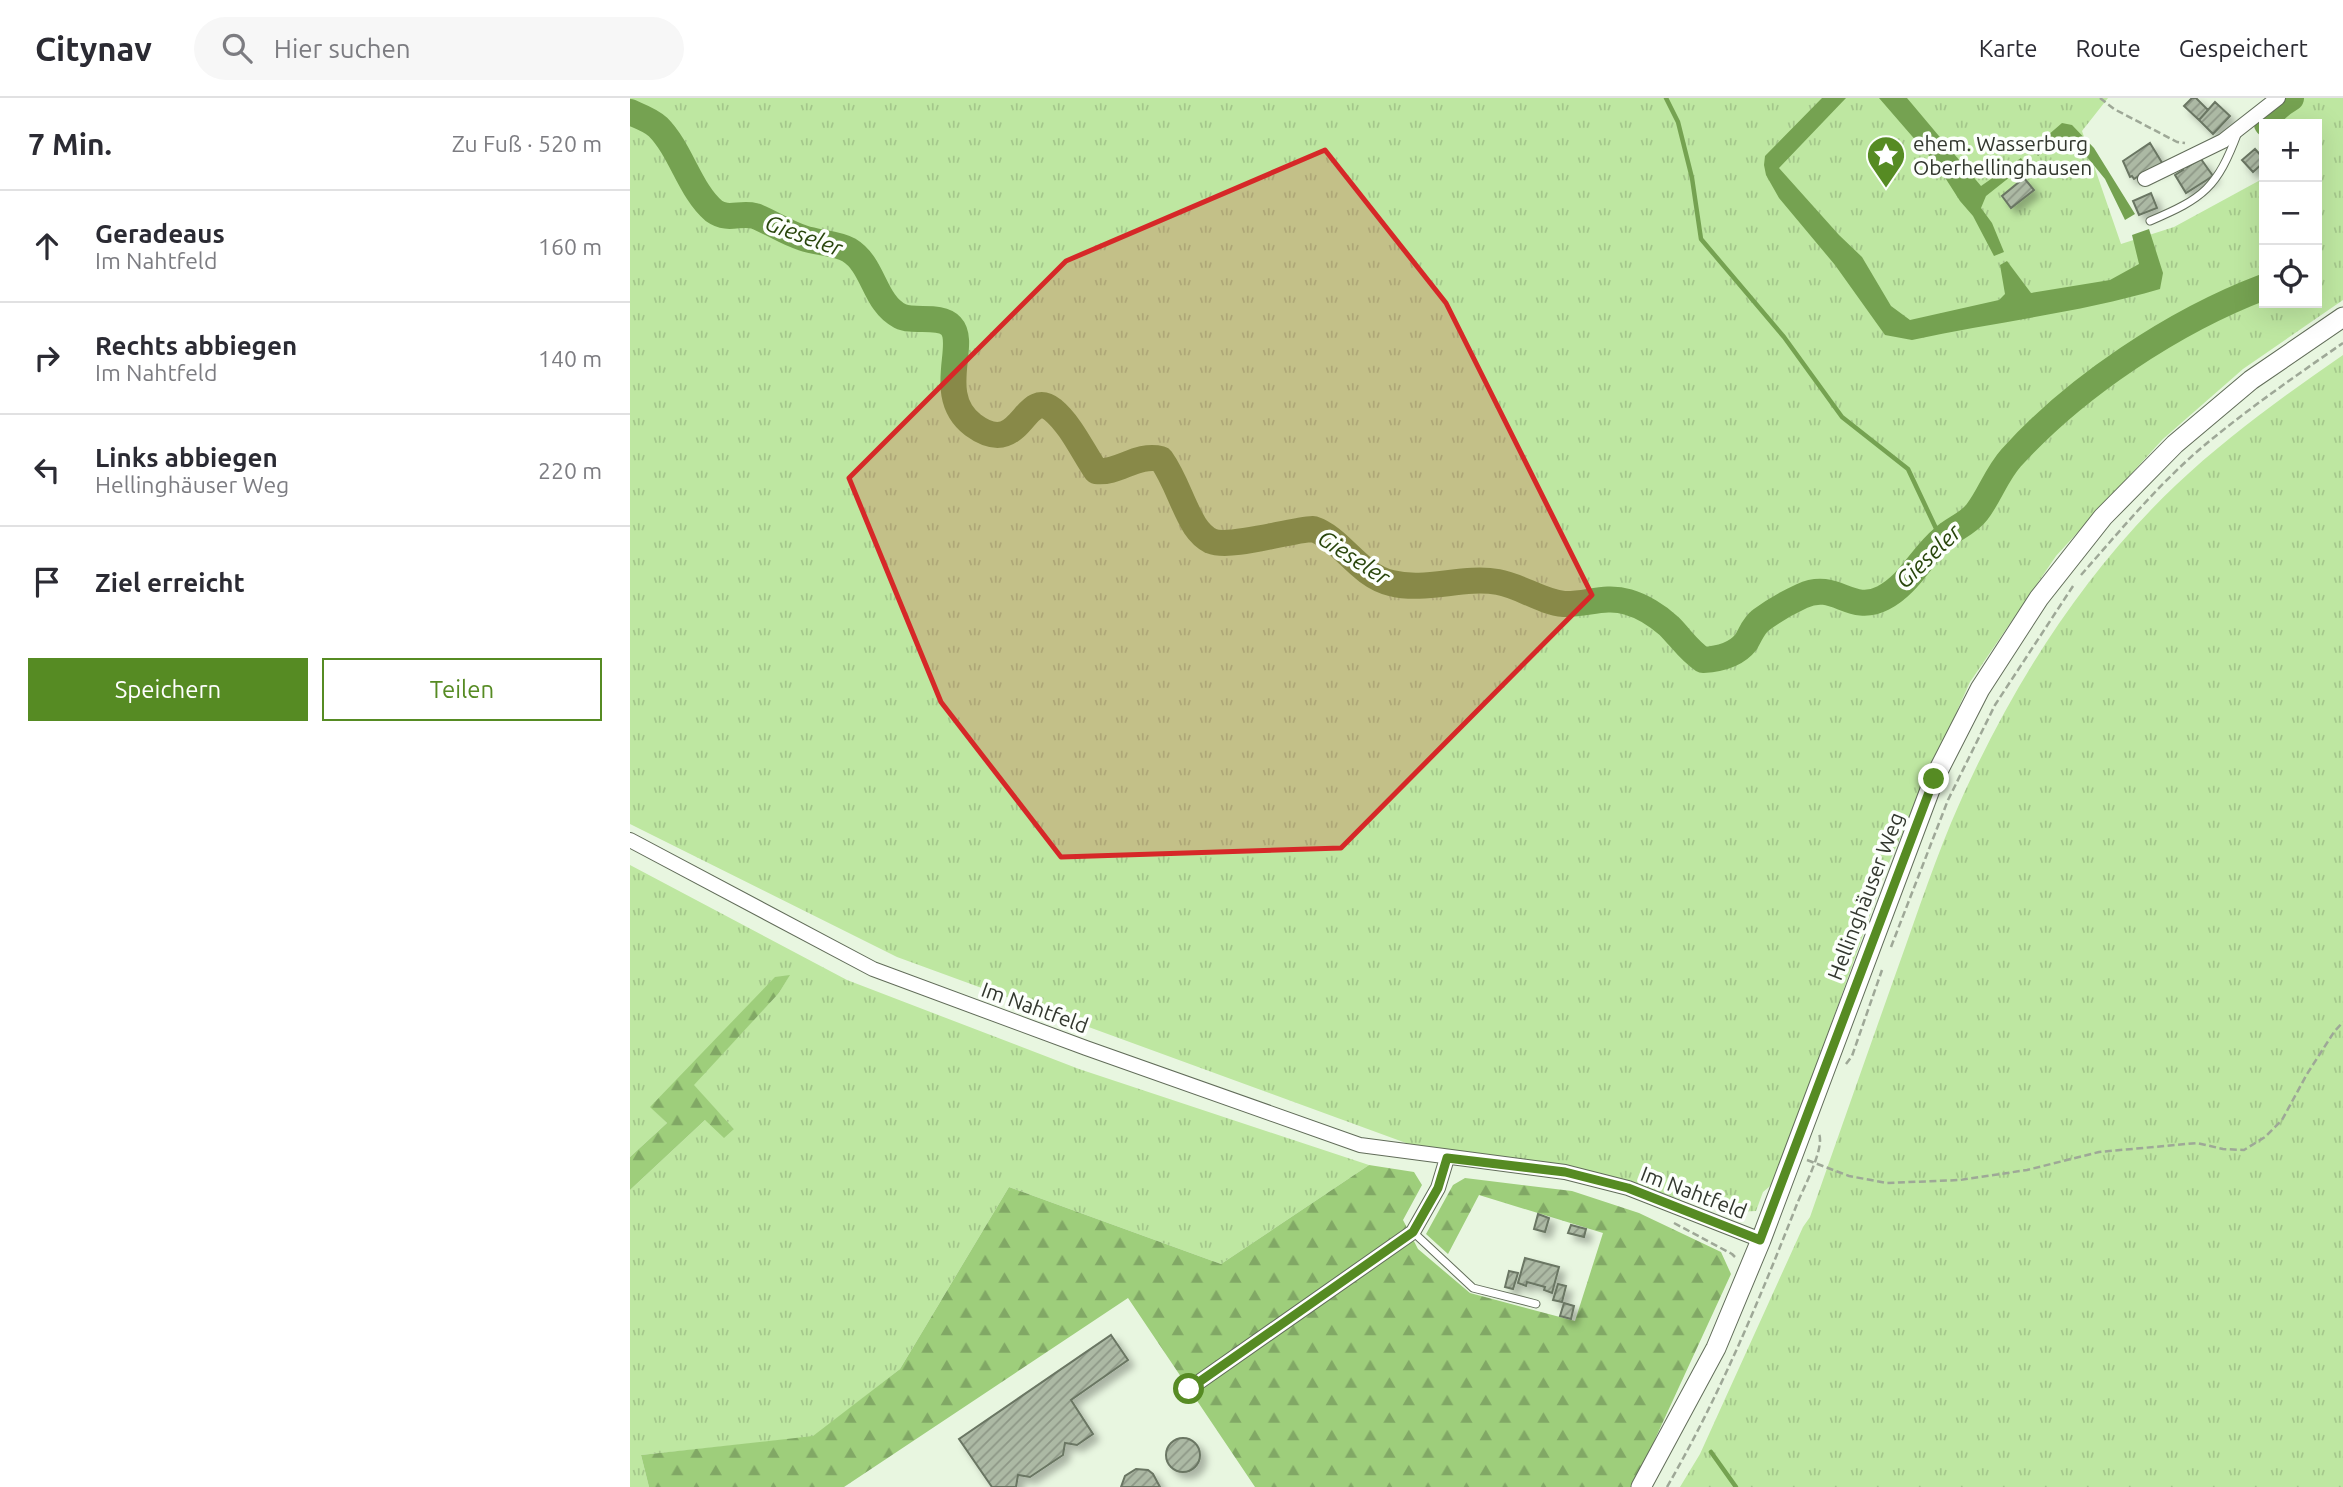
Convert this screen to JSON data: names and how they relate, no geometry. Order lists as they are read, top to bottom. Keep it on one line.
{"streets":{"street":["Hellinghäuser Weg","Im Nahtfeld"]},"crossings":[["Hellinghäuser Weg","Im Nahtfeld"]],"water":["Gieseler"],"places":{"place":["ehem. Wasserburg Oberhellinghausen"]},"page":{"header":"Citynav","search":"Hier suchen","nav":["Karte","Route","Gespeichert"],"heading":["7 Min.","Zu Fuß · 520 m"],"map_buttons":["+","−"],"list":[["Geradeaus","Im Nahtfeld","160 m"],["Rechts abbiegen","Im Nahtfeld","140 m"],["Links abbiegen","Hellinghäuser Weg","220 m"],"Ziel erreicht"],"buttons":["Speichern","Teilen"]}}
